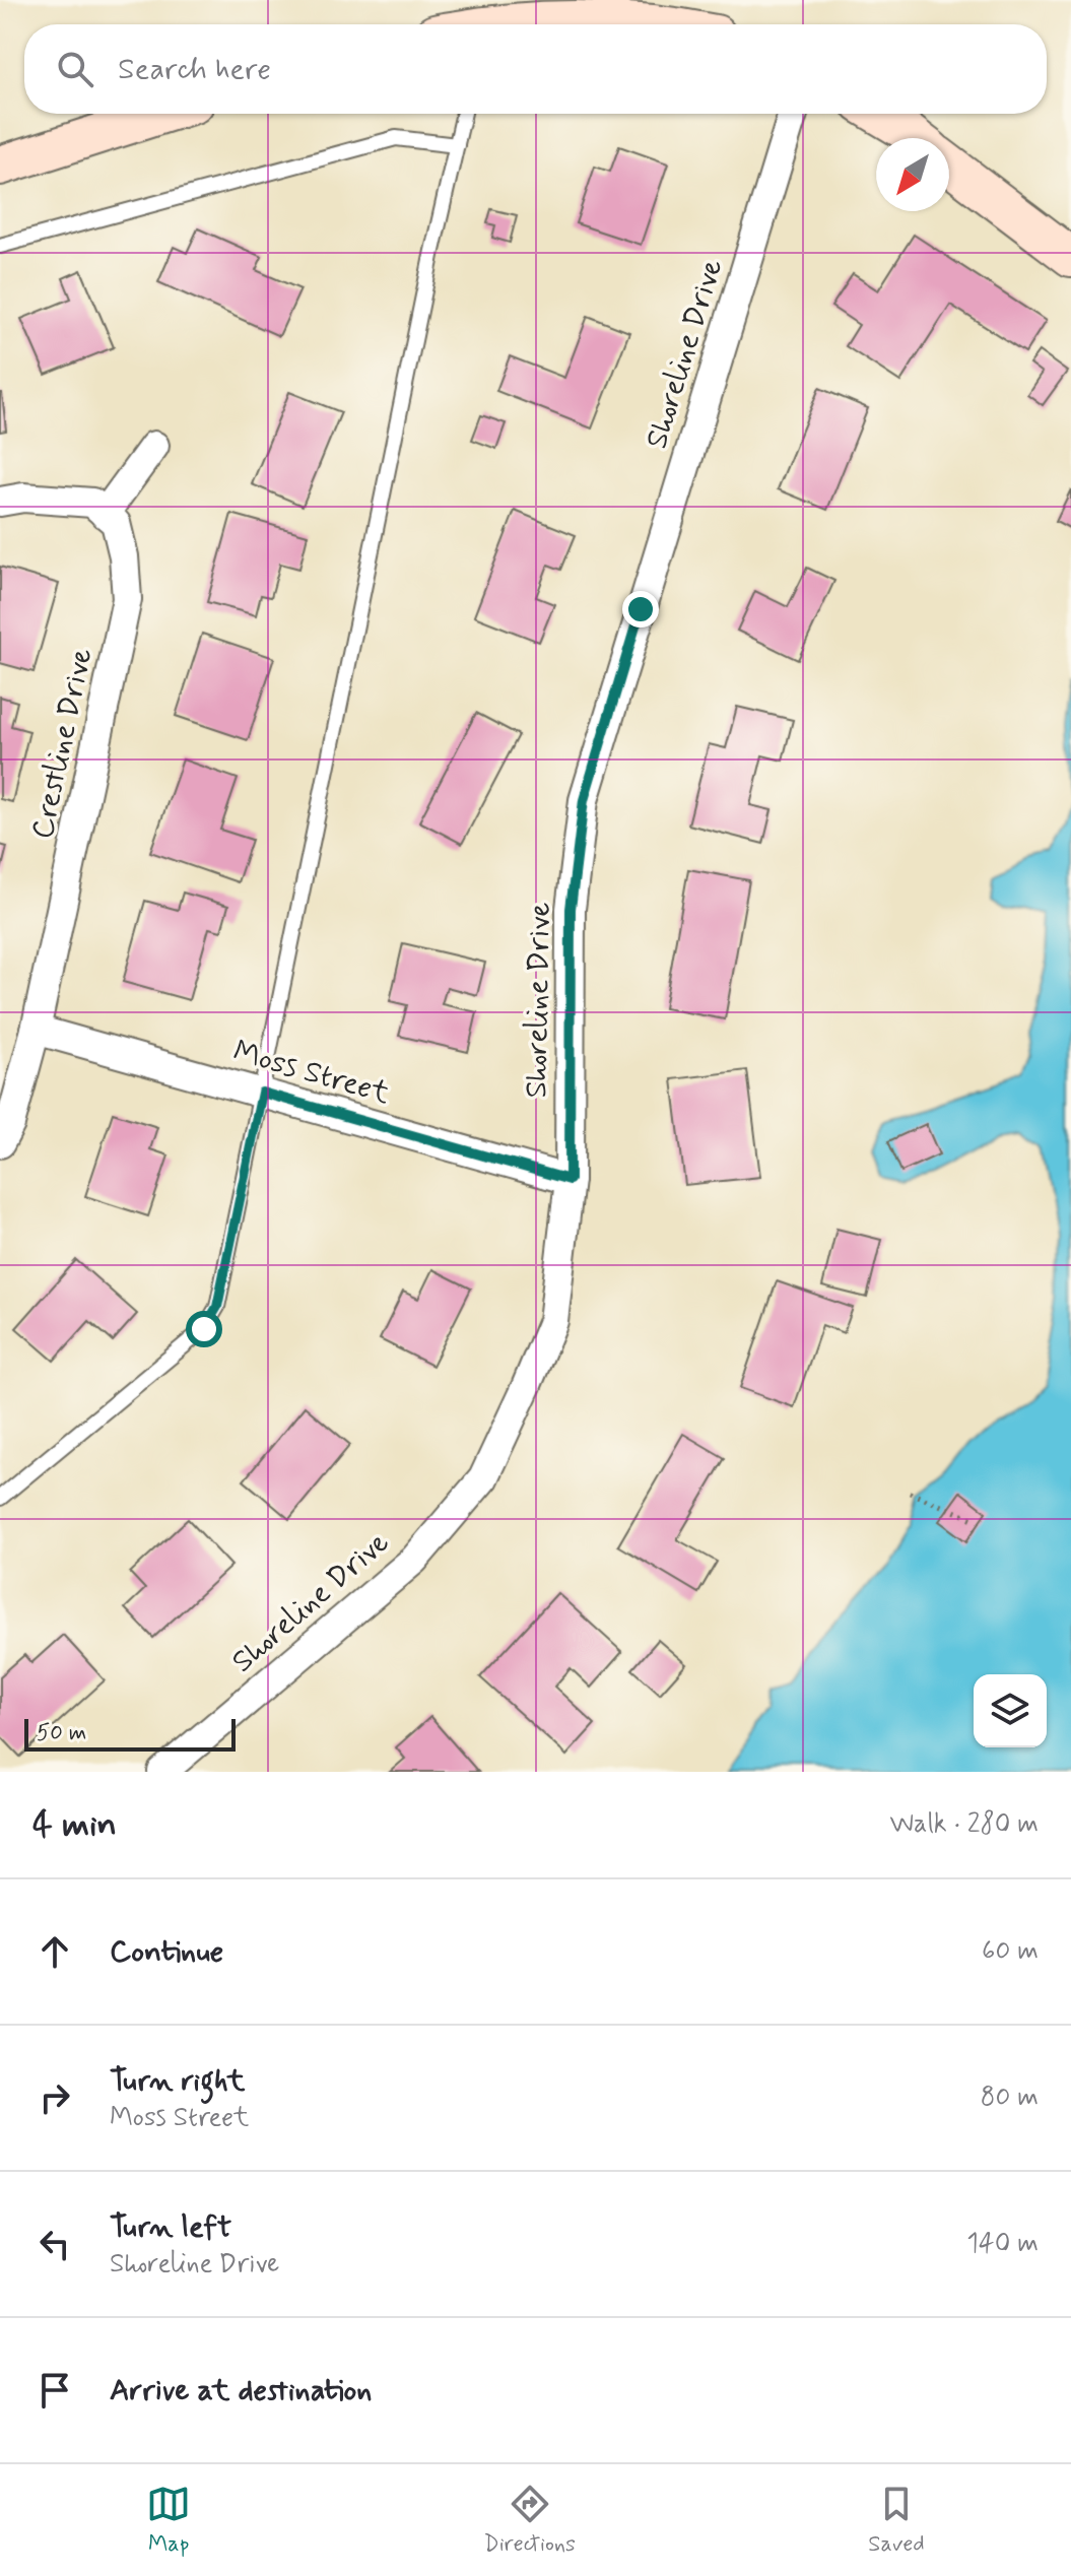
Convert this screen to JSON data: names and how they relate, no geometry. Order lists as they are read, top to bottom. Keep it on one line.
{"streets":{"street":["Shoreline Drive","Crestline Drive","Moss Street"]},"crossings":[["Shoreline Drive","Moss Street"],["Crestline Drive","Moss Street"]],"scale_bar":"50 m","north":"bottom left","page":{"search":"Search here","scale":"50 m","heading":["4 min","Walk · 280 m"],"list":[["Continue","60 m"],["Turn right","Moss Street","80 m"],["Turn left","Shoreline Drive","140 m"],"Arrive at destination"],"nav":["Map","Directions","Saved"]}}
